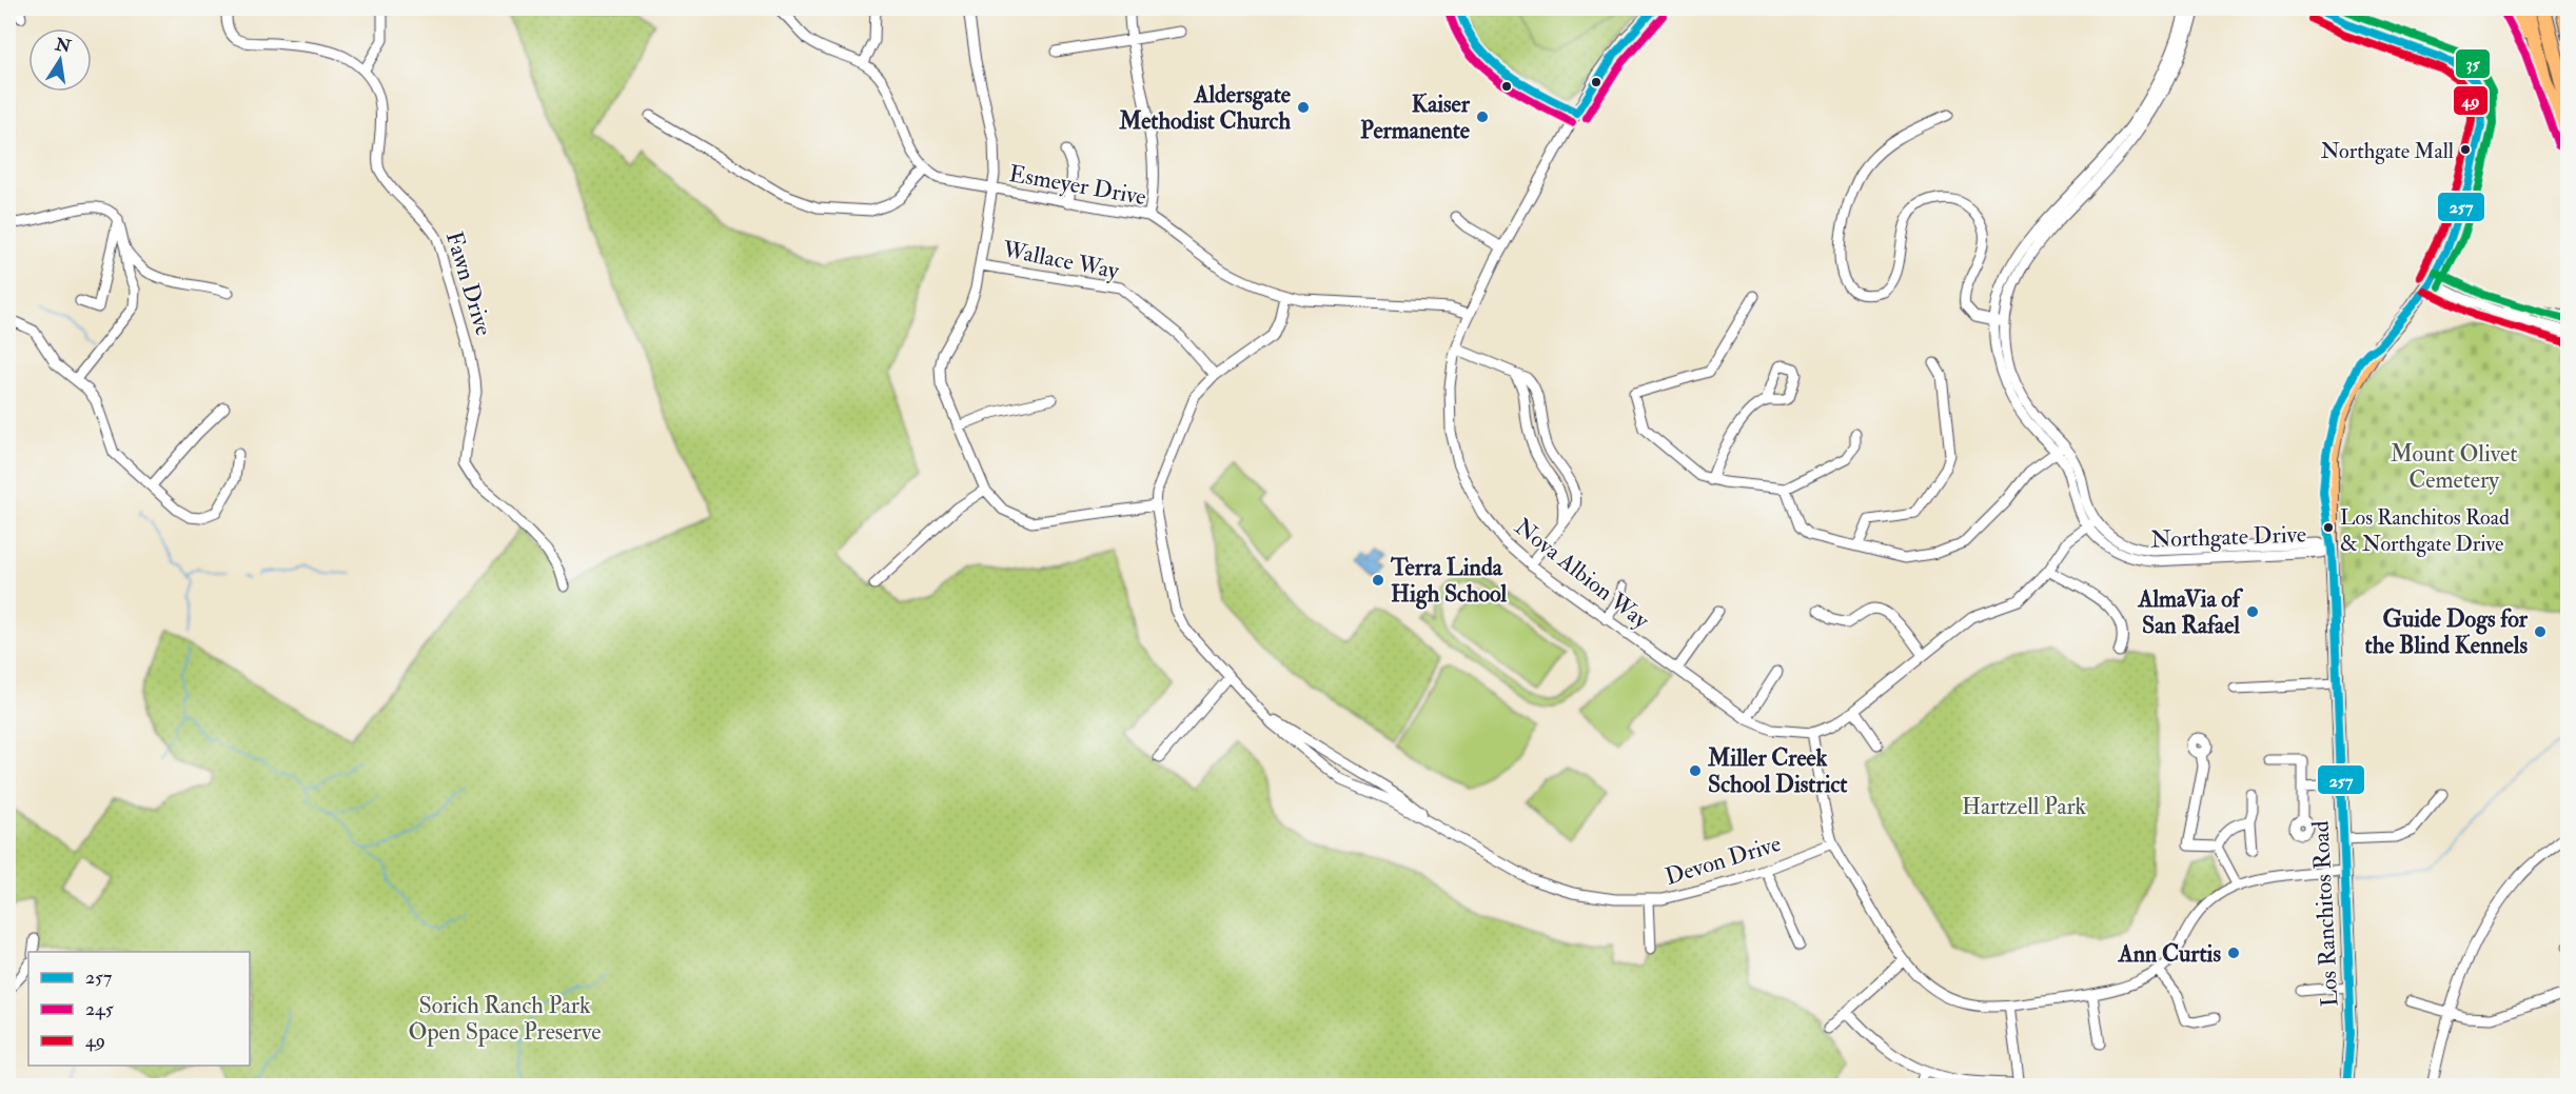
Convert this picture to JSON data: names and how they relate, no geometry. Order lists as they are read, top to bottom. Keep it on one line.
{"streets":{"main road":["Los Ranchitos Road"],"street":["Esmeyer Drive","Wallace Way","Fawn Drive","Northgate Drive","Nova Albion Way","Devon Drive"]},"crossings":[["Esmeyer Drive","Nova Albion Way"],["Esmeyer Drive","Devon Drive"],["Wallace Way","Devon Drive"],["Northgate Drive","Nova Albion Way"],["Northgate Drive","Los Ranchitos Road"]],"parks":["Mount Olivet Cemetery","Hartzell Park","Sorich Ranch Park Open Space Preserve"],"places":["Aldersgate Methodist Church","Kaiser Permanente","Northgate Mall","Los Ranchitos Road & Northgate Drive","Terra Linda High School","AlmaVia of San Rafael","Guide Dogs for the Blind Kennels","Miller Creek School District","Ann Curtis"],"lines":["transit line 257","transit line 35","transit line 245","transit line 49"],"legend":["257","245","49"],"north":"top"}
